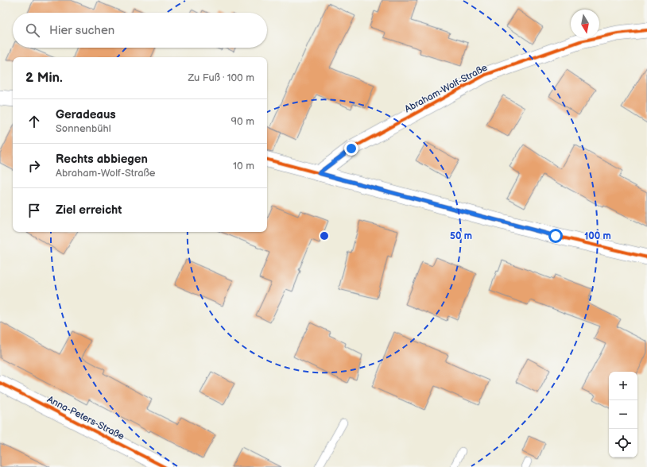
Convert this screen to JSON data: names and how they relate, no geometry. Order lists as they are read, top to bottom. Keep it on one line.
{"streets":{"street":["Abraham-Wolf-Straße","Anna-Peters-Straße"]},"north":"bottom","page":{"search":"Hier suchen","heading":["2 Min.","Zu Fuß · 100 m"],"list":[["Geradeaus","Sonnenbühl","90 m"],["Rechts abbiegen","Abraham-Wolf-Straße","10 m"],"Ziel erreicht"],"map_buttons":["+","−"]},"rings":["50 m","100 m"]}
